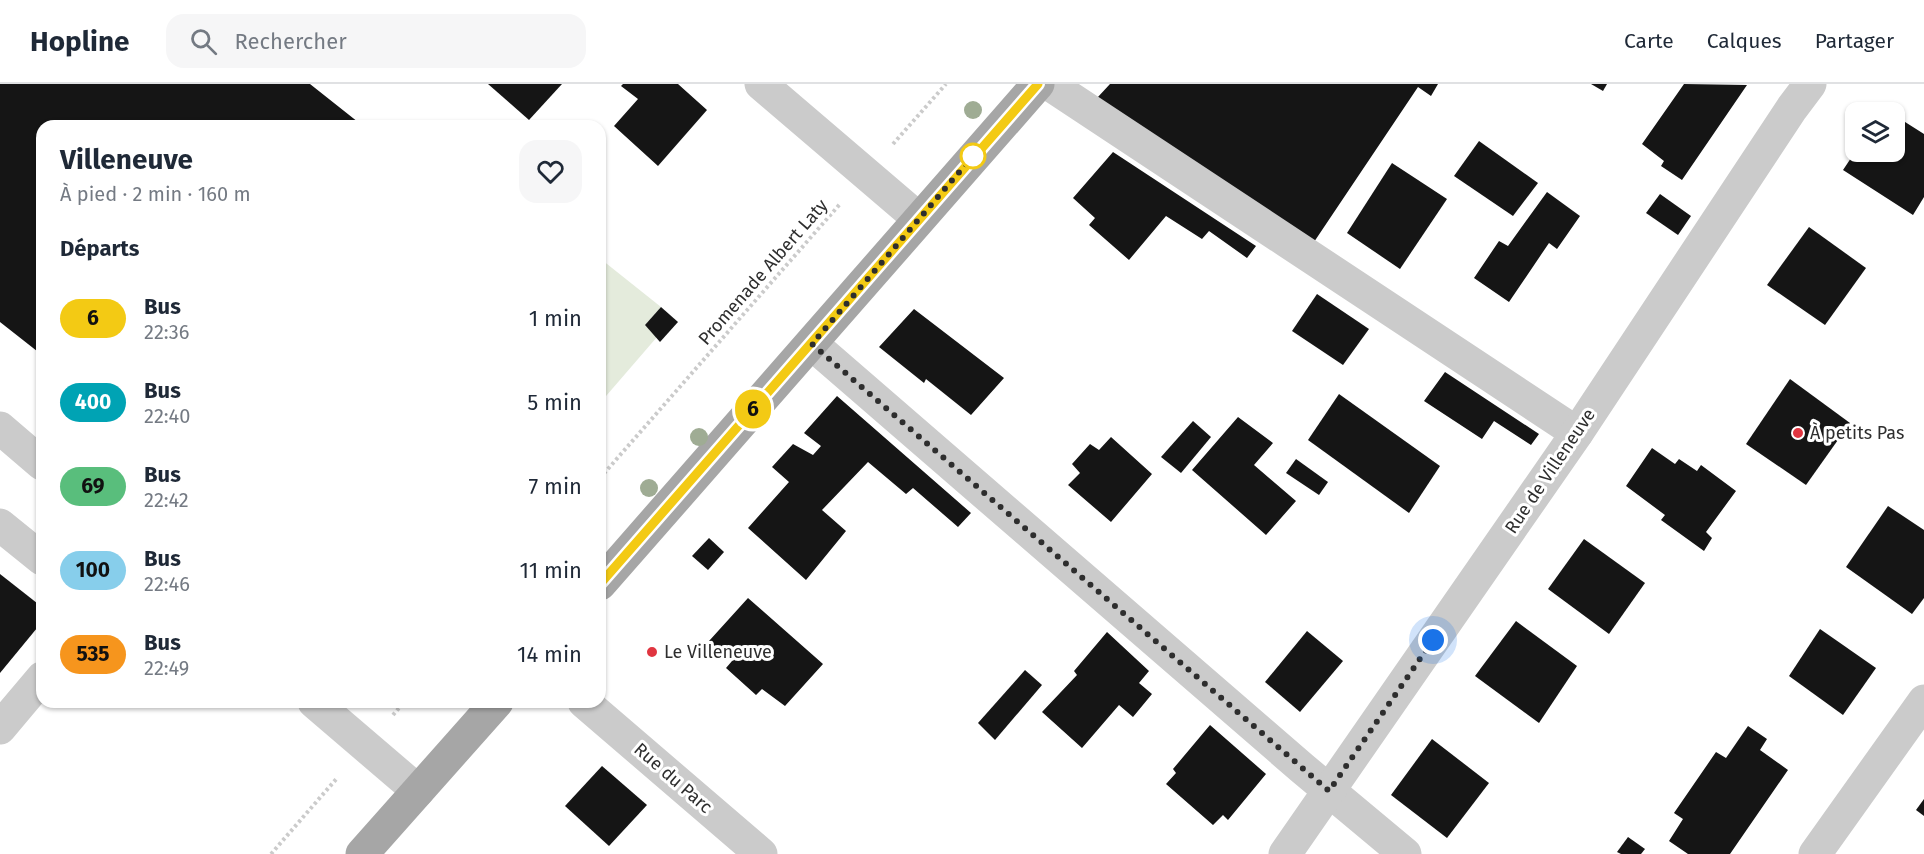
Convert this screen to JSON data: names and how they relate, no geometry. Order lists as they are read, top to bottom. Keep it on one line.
{"streets":{"street":["Rue de Villeneuve","Rue du Parc"],"path":["Promenade Albert Laty"]},"places":["À petits Pas","Le Villeneuve"],"lines":["bus line 6"],"page":{"header":"Hopline","search":"Rechercher","nav":["Carte","Calques","Partager"],"on_map":"6","heading":[["Villeneuve","À pied · 2 min · 160 m"],"Départs"],"list":[{"mark":"6","name":"Bus","note":"22:36","value":"1 min"},{"mark":"400","name":"Bus","note":"22:40","value":"5 min"},{"mark":"69","name":"Bus","note":"22:42","value":"7 min"},{"mark":"100","name":"Bus","note":"22:46","value":"11 min"},{"mark":"535","name":"Bus","note":"22:49","value":"14 min"}]}}
